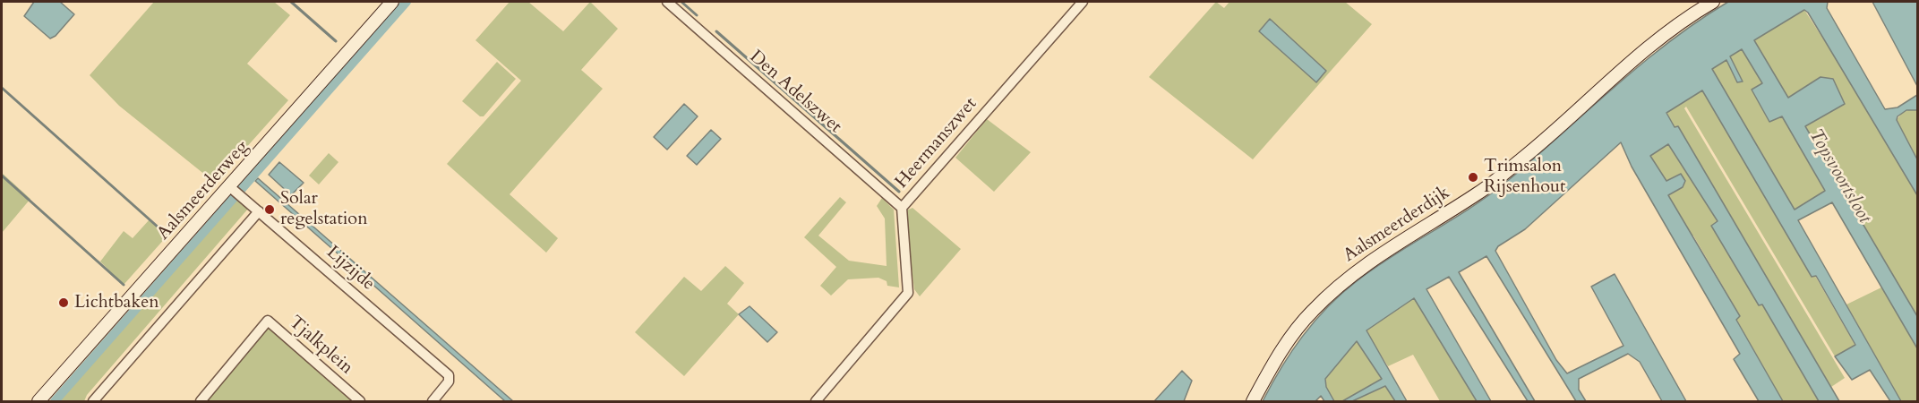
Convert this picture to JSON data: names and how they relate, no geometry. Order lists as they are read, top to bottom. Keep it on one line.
{"streets":{"street":["Den Adelszwet","Heermanszwet","Aalsmeerderweg","Aalsmeerderdijk","Lijzijde","Tjalkplein"]},"crossings":[["Den Adelszwet","Heermanszwet"],["Aalsmeerderweg","Lijzijde"]],"water":["Topsvoortsloot"],"places":["Trimsalon Rijsenhout","Solar regelstation","Lichtbaken"]}
